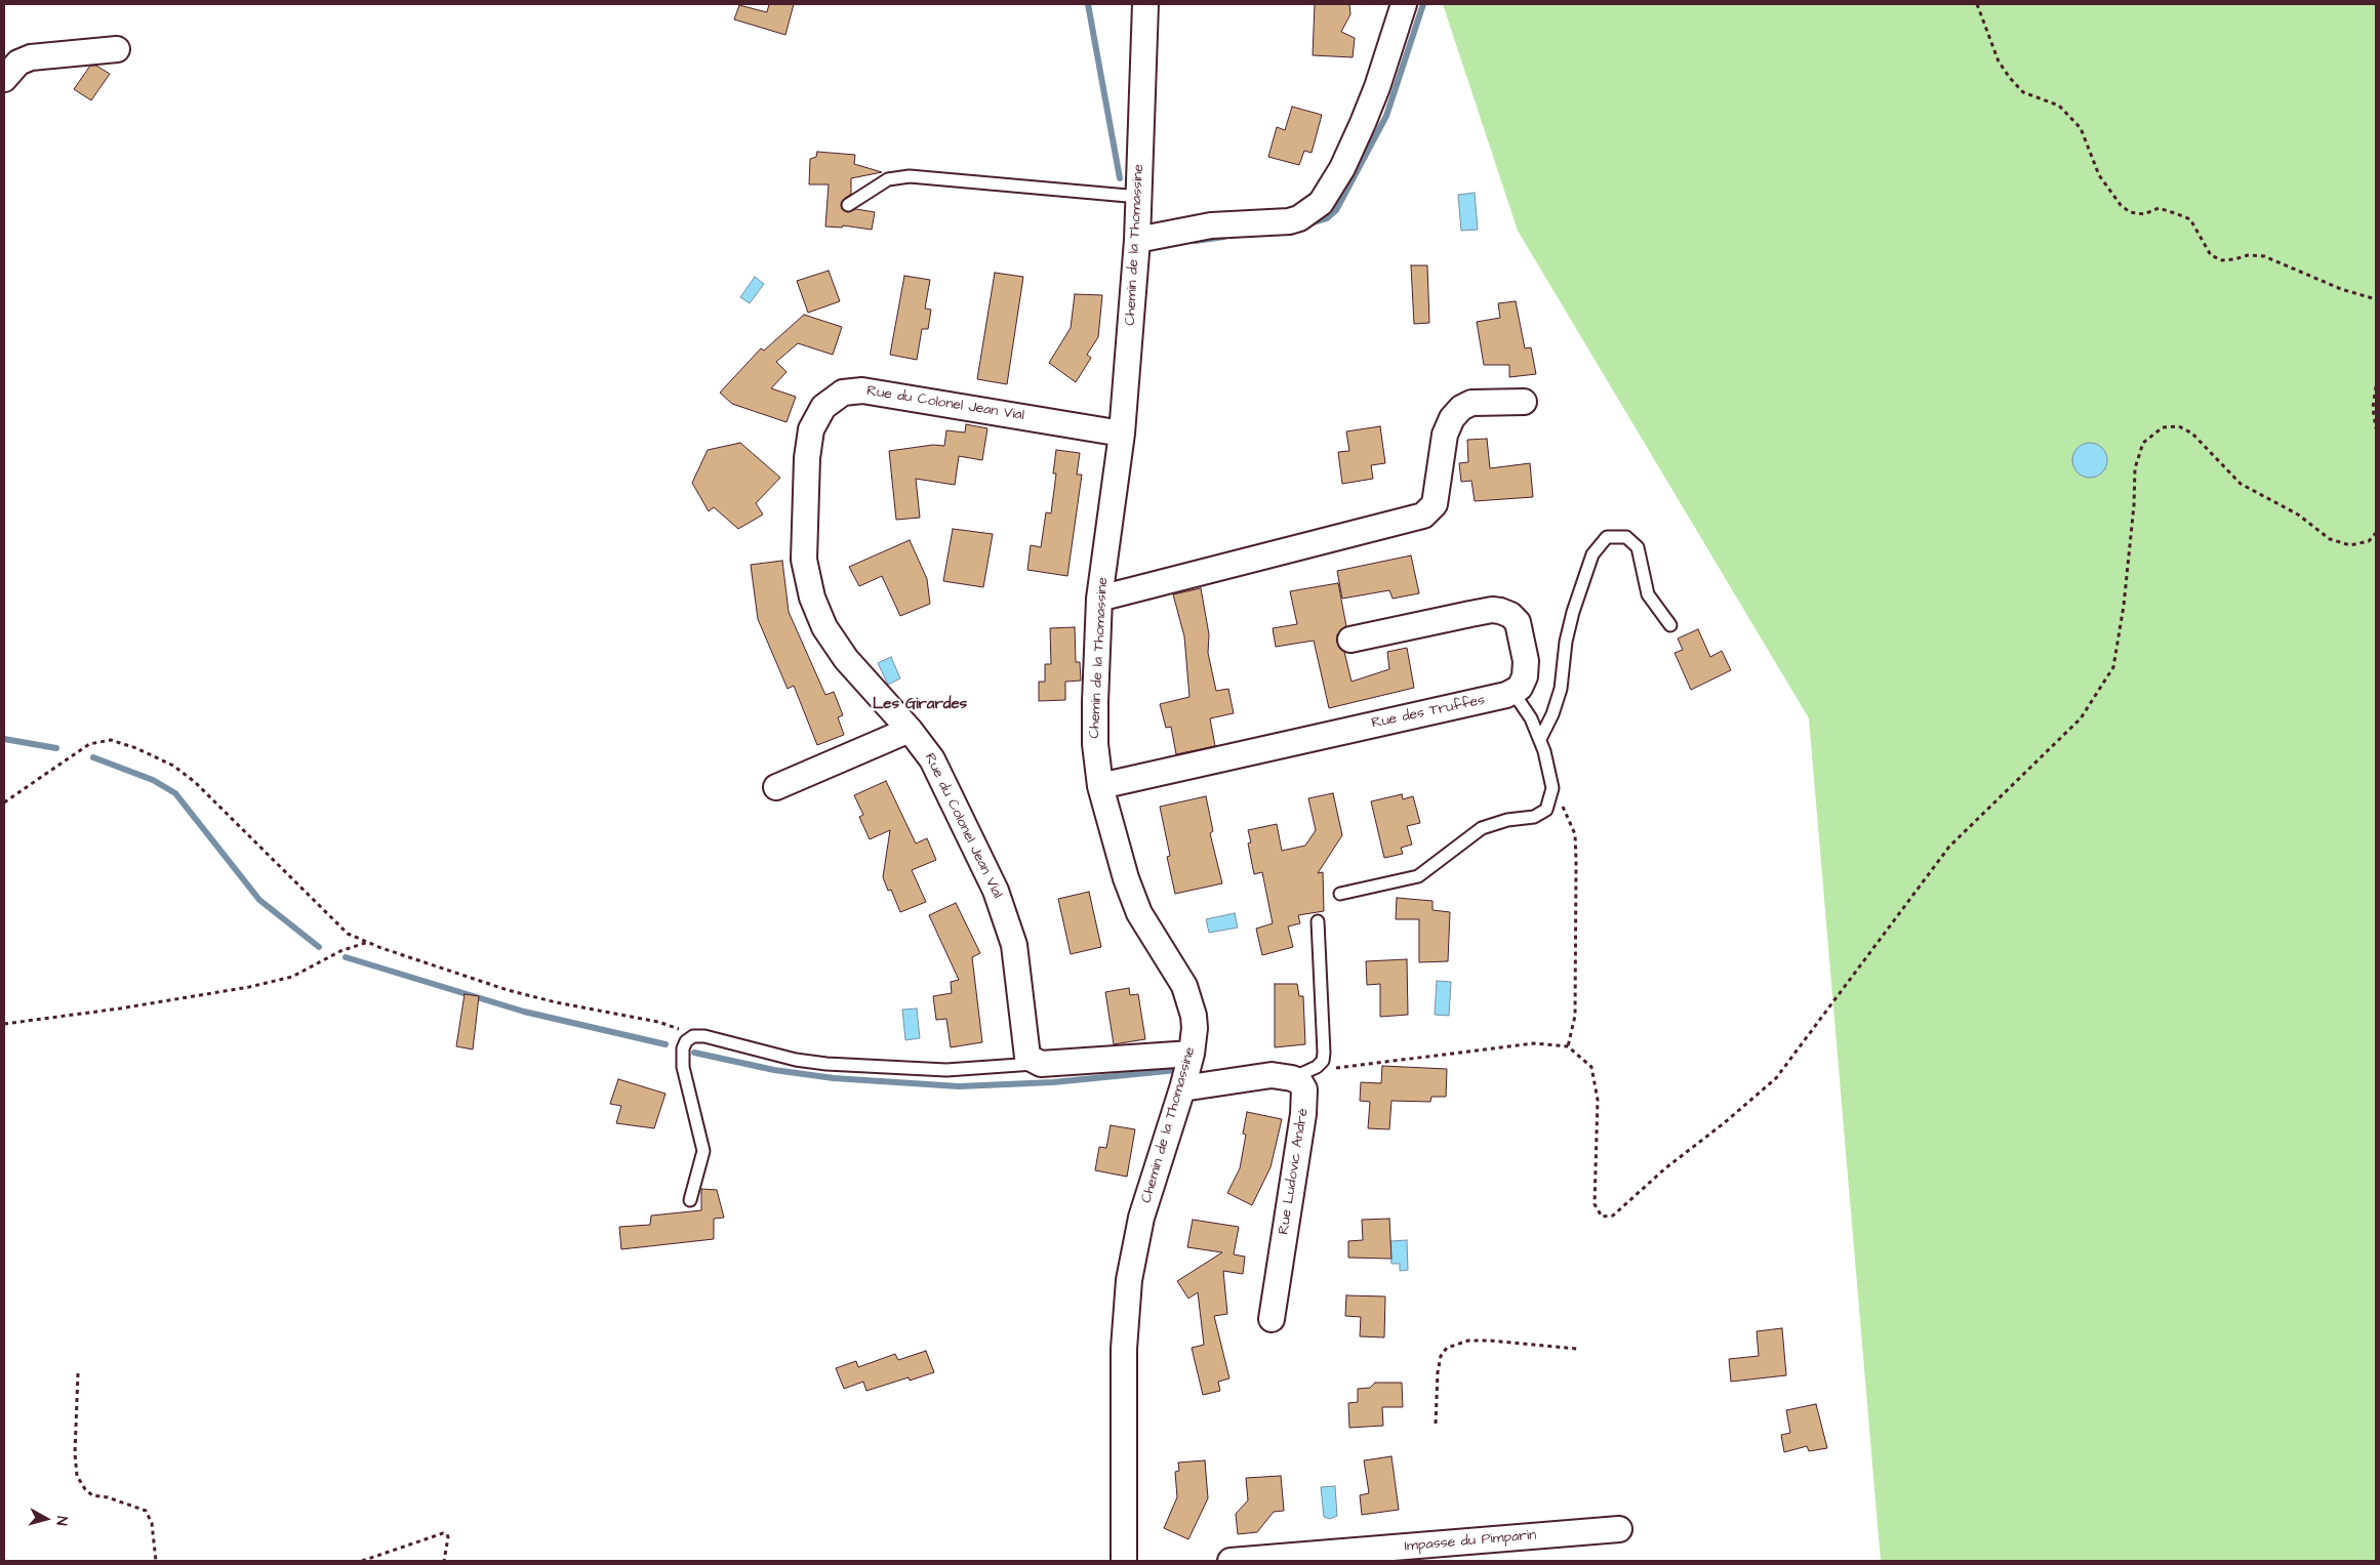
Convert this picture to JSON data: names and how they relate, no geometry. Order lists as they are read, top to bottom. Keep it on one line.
{"streets":{"street":["Chemin de la Thomassine","Rue du Colonel Jean Vial","Rue des Truffes","Rue Ludovic André","Impasse du Pimparin"]},"crossings":[["Chemin de la Thomassine","Rue du Colonel Jean Vial"],["Chemin de la Thomassine","Rue des Truffes"]],"districts":["Les Girardes"],"north":"right"}
